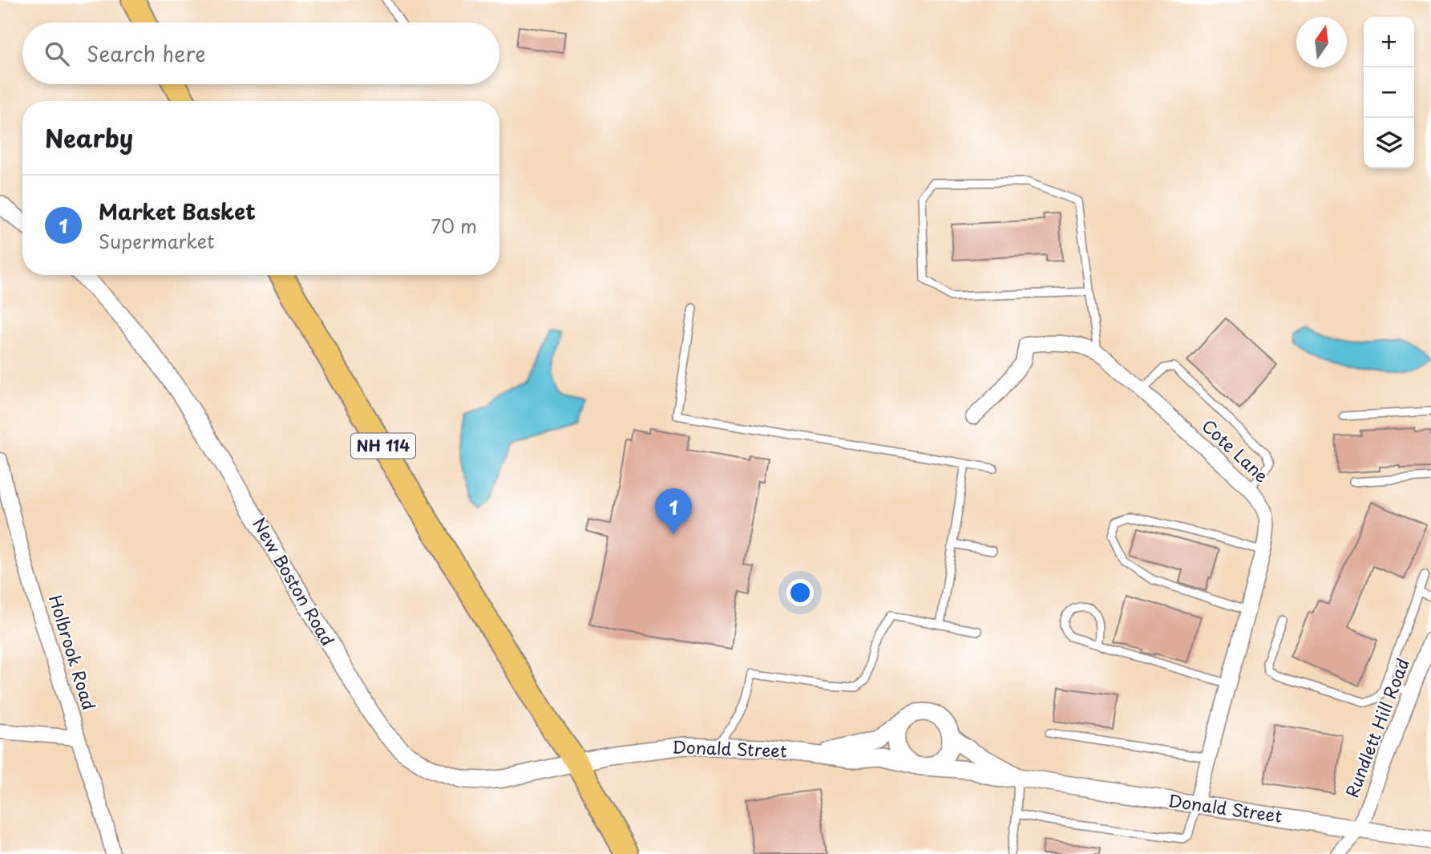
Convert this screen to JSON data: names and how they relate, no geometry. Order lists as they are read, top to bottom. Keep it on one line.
{"streets":{"main road":["NH 114"],"street":["Cote Lane","New Boston Road","Holbrook Road","Rundlett Hill Road","Donald Street"]},"crossings":[["NH 114","New Boston Road"],["NH 114","Donald Street"],["Cote Lane","Donald Street"],["New Boston Road","Donald Street"],["Rundlett Hill Road","Donald Street"]],"north":"top","page":{"map_buttons":["+","−"],"search":"Search here","heading":"Nearby","list":[{"mark":"1","name":"Market Basket","note":"Supermarket","value":"70 m"}],"pins":"1"}}
